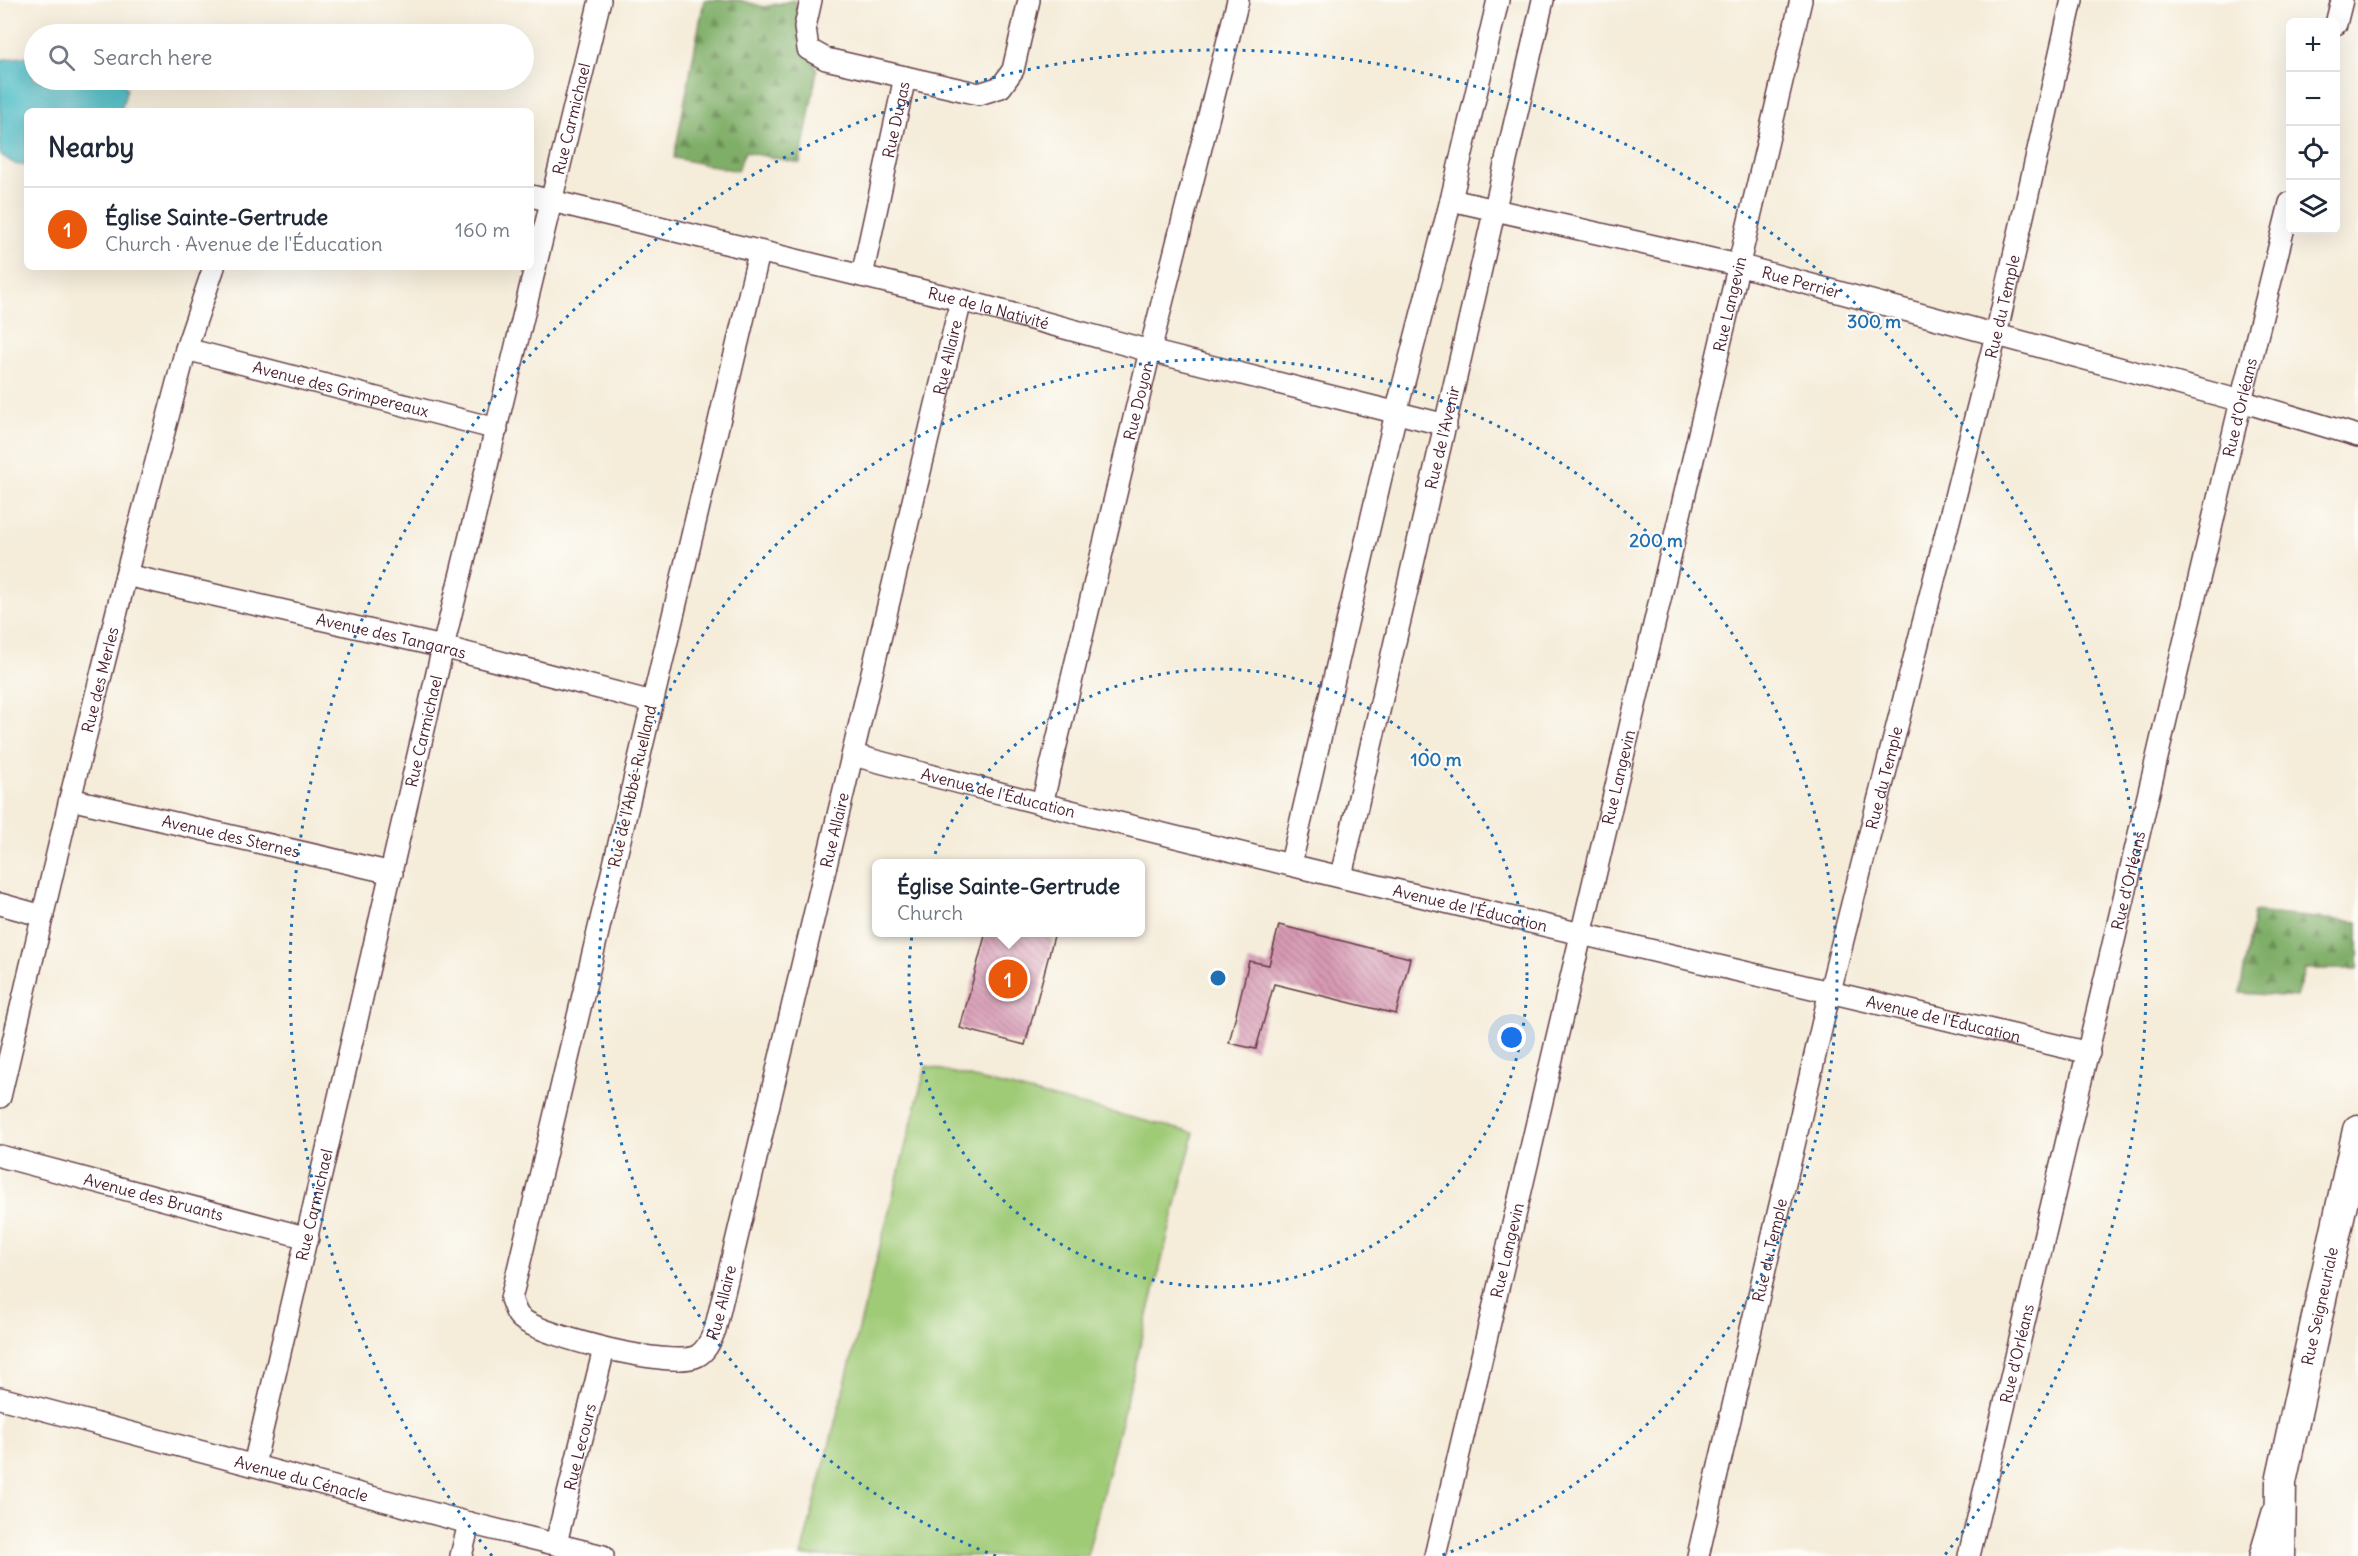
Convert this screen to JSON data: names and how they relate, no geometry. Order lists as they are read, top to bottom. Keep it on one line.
{"streets":{"street":["Rue Carmichael","Rue Dugas","Rue Perrier","Rue Langevin","Rue du Temple","Rue de la Nativité","Rue Allaire","Avenue des Grimpereaux","Rue Doyon","Rue d'Orléans","Rue de l'Avenir","Avenue des Tangaras","Rue des Merles","Rue de l'Abbé-Ruelland","Avenue de l'Éducation","Avenue des Sternes","Avenue des Bruants","Rue Seigneuriale","Rue Lecours","Avenue du Cénacle"]},"crossings":[["Rue Carmichael","Rue de la Nativité"],["Rue Carmichael","Avenue des Grimpereaux"],["Rue Carmichael","Avenue des Tangaras"],["Rue Carmichael","Avenue des Sternes"],["Rue Carmichael","Avenue des Bruants"],["Rue Carmichael","Avenue du Cénacle"],["Rue Dugas","Rue de la Nativité"],["Rue Perrier","Rue Langevin"],["Rue Perrier","Rue du Temple"],["Rue Perrier","Rue d'Orléans"],["Rue Perrier","Rue de l'Avenir"],["Rue Langevin","Avenue de l'Éducation"],["Rue du Temple","Avenue de l'Éducation"],["Rue de la Nativité","Rue Allaire"],["Rue de la Nativité","Rue Doyon"],["Rue de la Nativité","Rue de l'Avenir"],["Rue de la Nativité","Rue de l'Abbé-Ruelland"],["Rue Allaire","Rue de l'Abbé-Ruelland"],["Rue Allaire","Avenue de l'Éducation"],["Rue Allaire","Rue Lecours"],["Avenue des Grimpereaux","Rue des Merles"],["Rue Doyon","Avenue de l'Éducation"],["Rue d'Orléans","Avenue de l'Éducation"],["Rue de l'Avenir","Avenue de l'Éducation"],["Avenue des Tangaras","Rue des Merles"],["Avenue des Tangaras","Rue de l'Abbé-Ruelland"],["Rue des Merles","Avenue des Sternes"],["Rue de l'Abbé-Ruelland","Rue Lecours"],["Rue Lecours","Avenue du Cénacle"]],"page":{"map_buttons":["+","−"],"search":"Search here","heading":"Nearby","list":[{"mark":"1","name":"Église Sainte-Gertrude","note":"Church · Avenue de l'Éducation","value":"160 m"}],"popup":["Église Sainte-Gertrude","Church"],"pins":"1"},"rings":["300 m","200 m","100 m"]}
